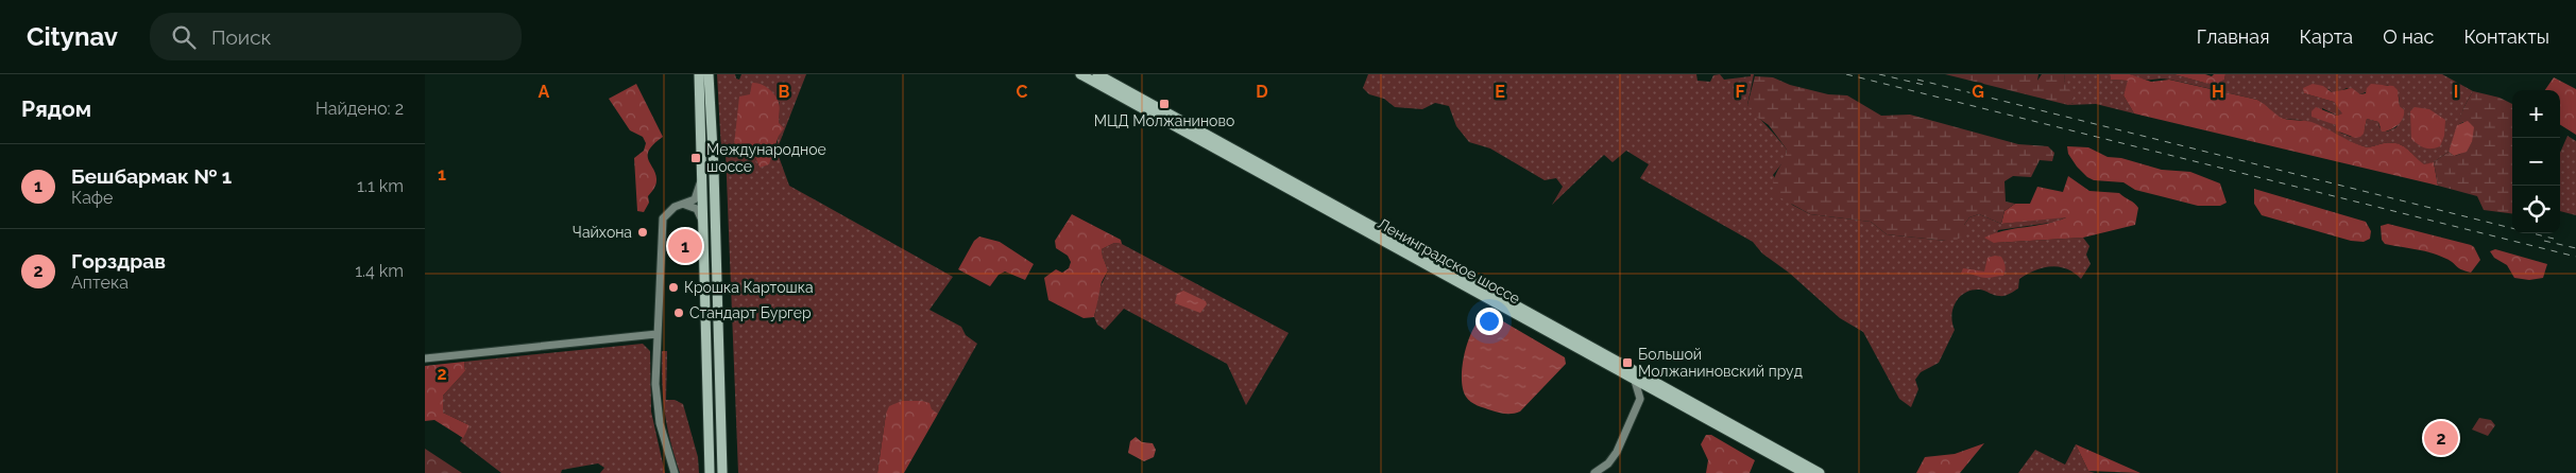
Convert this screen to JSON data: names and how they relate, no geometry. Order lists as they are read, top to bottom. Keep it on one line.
{"streets":{"highway":["Ленинградское шоссе"]},"places":{"transit":["МЦД Молжаниново","Международное шоссе","Большой Молжаниновский пруд"],"other":["Чайхона","Крошка Картошка","Стандарт Бургер"]},"page":{"header":"Citynav","search":"Поиск","nav":["Главная","Карта","О нас","Контакты"],"heading":["Рядом","Найдено: 2"],"map_buttons":["+","−"],"list":[{"mark":"1","name":"Бешбармак № 1","note":"Кафе","value":"1.1 km"},{"mark":"2","name":"Горздрав","note":"Аптека","value":"1.4 km"}],"pins":["1","2"]},"grid":{"columns":["A","B","C","D","E","F","G","H","I"],"rows":["1","2"]}}
